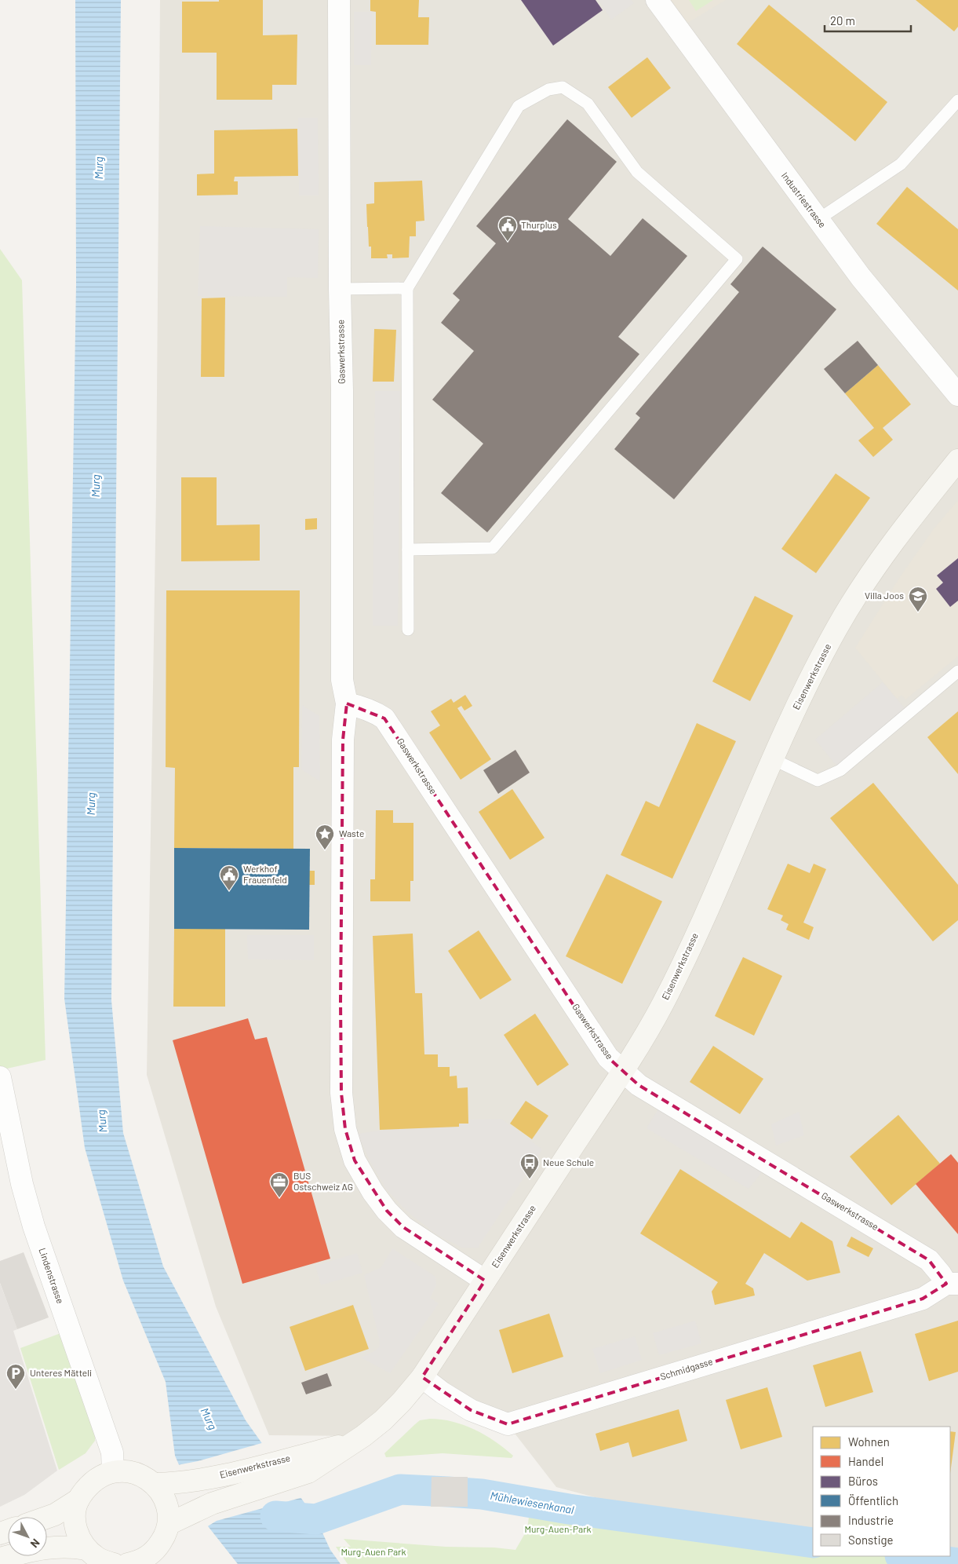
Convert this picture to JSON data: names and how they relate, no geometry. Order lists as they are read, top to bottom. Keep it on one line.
{"streets":{"main road":["Eisenwerkstrasse"],"street":["Industriestrasse","Gaswerkstrasse","Lindenstrasse","Schmidgasse"]},"crossings":[["Gaswerkstrasse","Eisenwerkstrasse"],["Gaswerkstrasse","Schmidgasse"],["Eisenwerkstrasse","Schmidgasse"]],"water":["Murg","Mühlewiesenkanal"],"parks":["Murg-Auen-Park","Murg-Auen Park"],"places":{"public building":["Thurplus","Werkhof Frauenfeld"],"school or university":["Villa Joos"],"place":["Waste"],"bus stop":["Neue Schule"],"office":["BUS Ostschweiz AG"],"parking":["Unteres Mätteli"]},"legend":["Wohnen","Handel","Büros","Öffentlich","Industrie","Sonstige"],"scale_bar":"20 m","north":"bottom right"}
